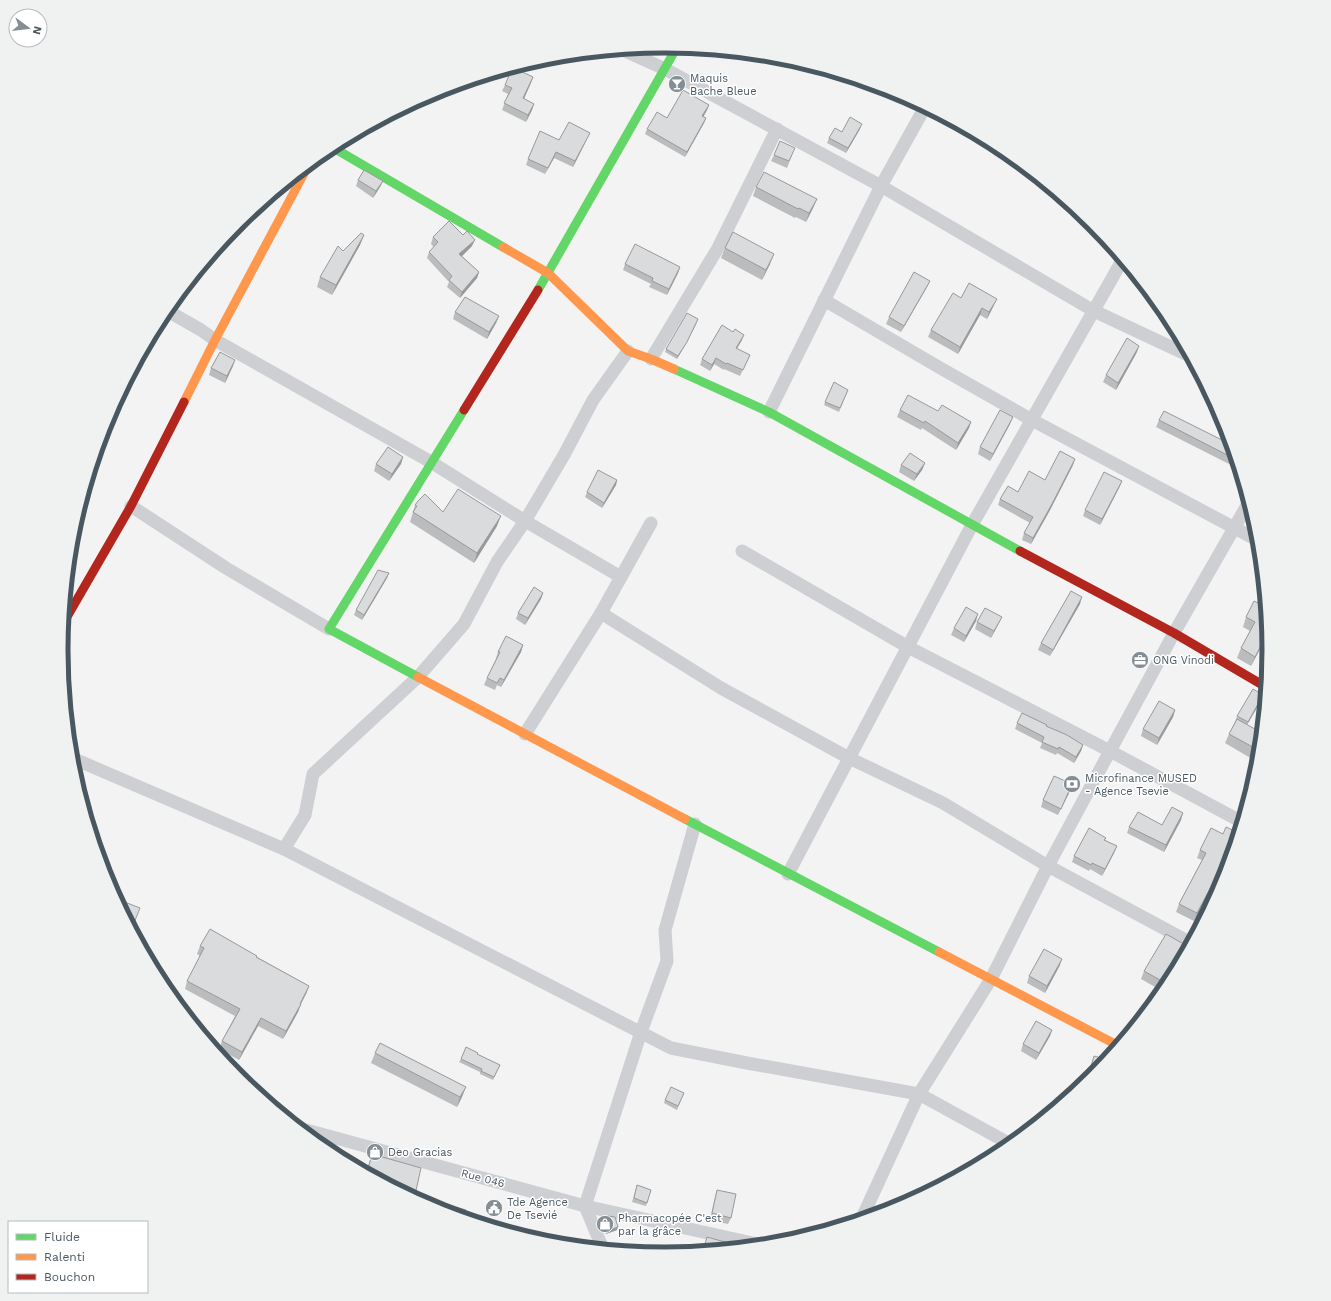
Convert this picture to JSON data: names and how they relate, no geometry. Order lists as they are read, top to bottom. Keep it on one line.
{"streets":{"street":["Rue 046"]},"places":{"bar":["Maquis Bache Bleue"],"office":["ONG Vinodi"],"bank":["Microfinance MUSED - Agence Tsevie"],"shop":["Deo Gracias","Pharmacopée C'est par la grâce"],"public building":["Tde Agence De Tsevié"]},"legend":["Fluide","Ralenti","Bouchon"],"north":"right"}
